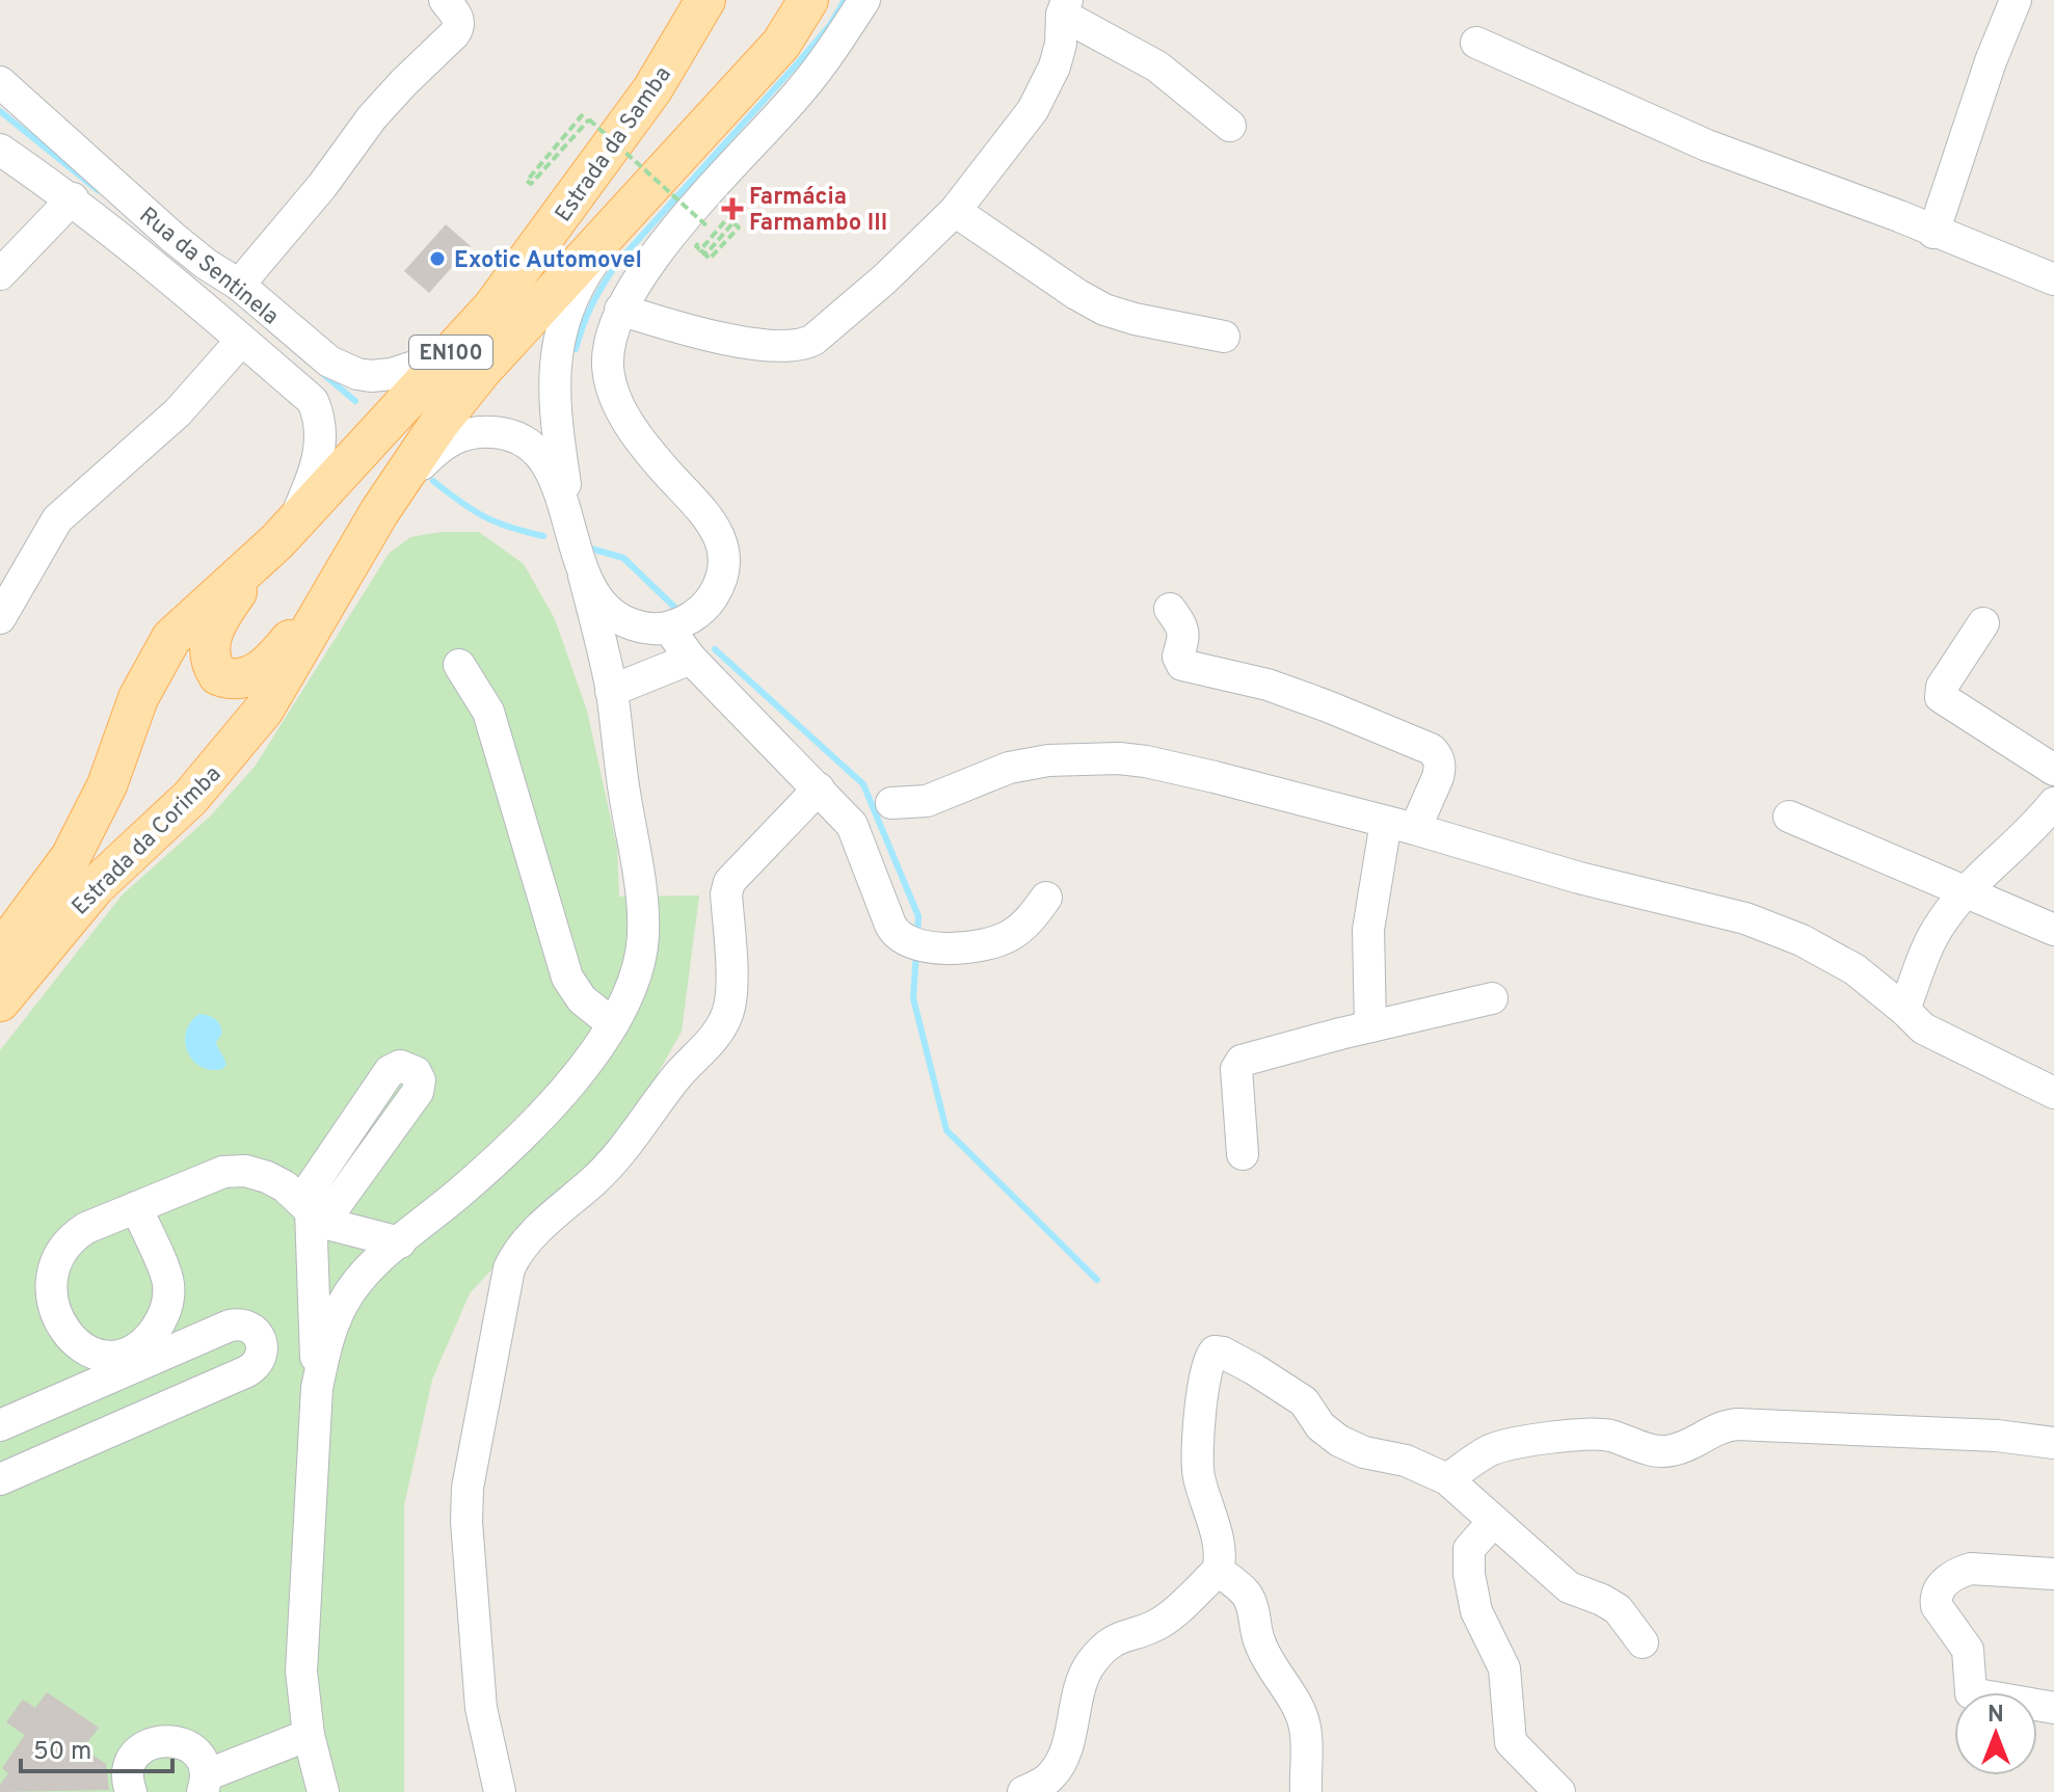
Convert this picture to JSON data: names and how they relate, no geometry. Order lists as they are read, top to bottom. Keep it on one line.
{"streets":{"main road":["Estrada da Samba","EN100","Estrada da Corimba"],"street":["Rua da Sentinela"]},"crossings":[["Estrada da Samba","Rua da Sentinela"],["Estrada da Samba","Estrada da Corimba"],["Rua da Sentinela","Estrada da Corimba"]],"places":{"health":["Farmácia Farmambo III"],"other":["Exotic Automovel"]},"scale_bar":"50 m","north":"top"}
